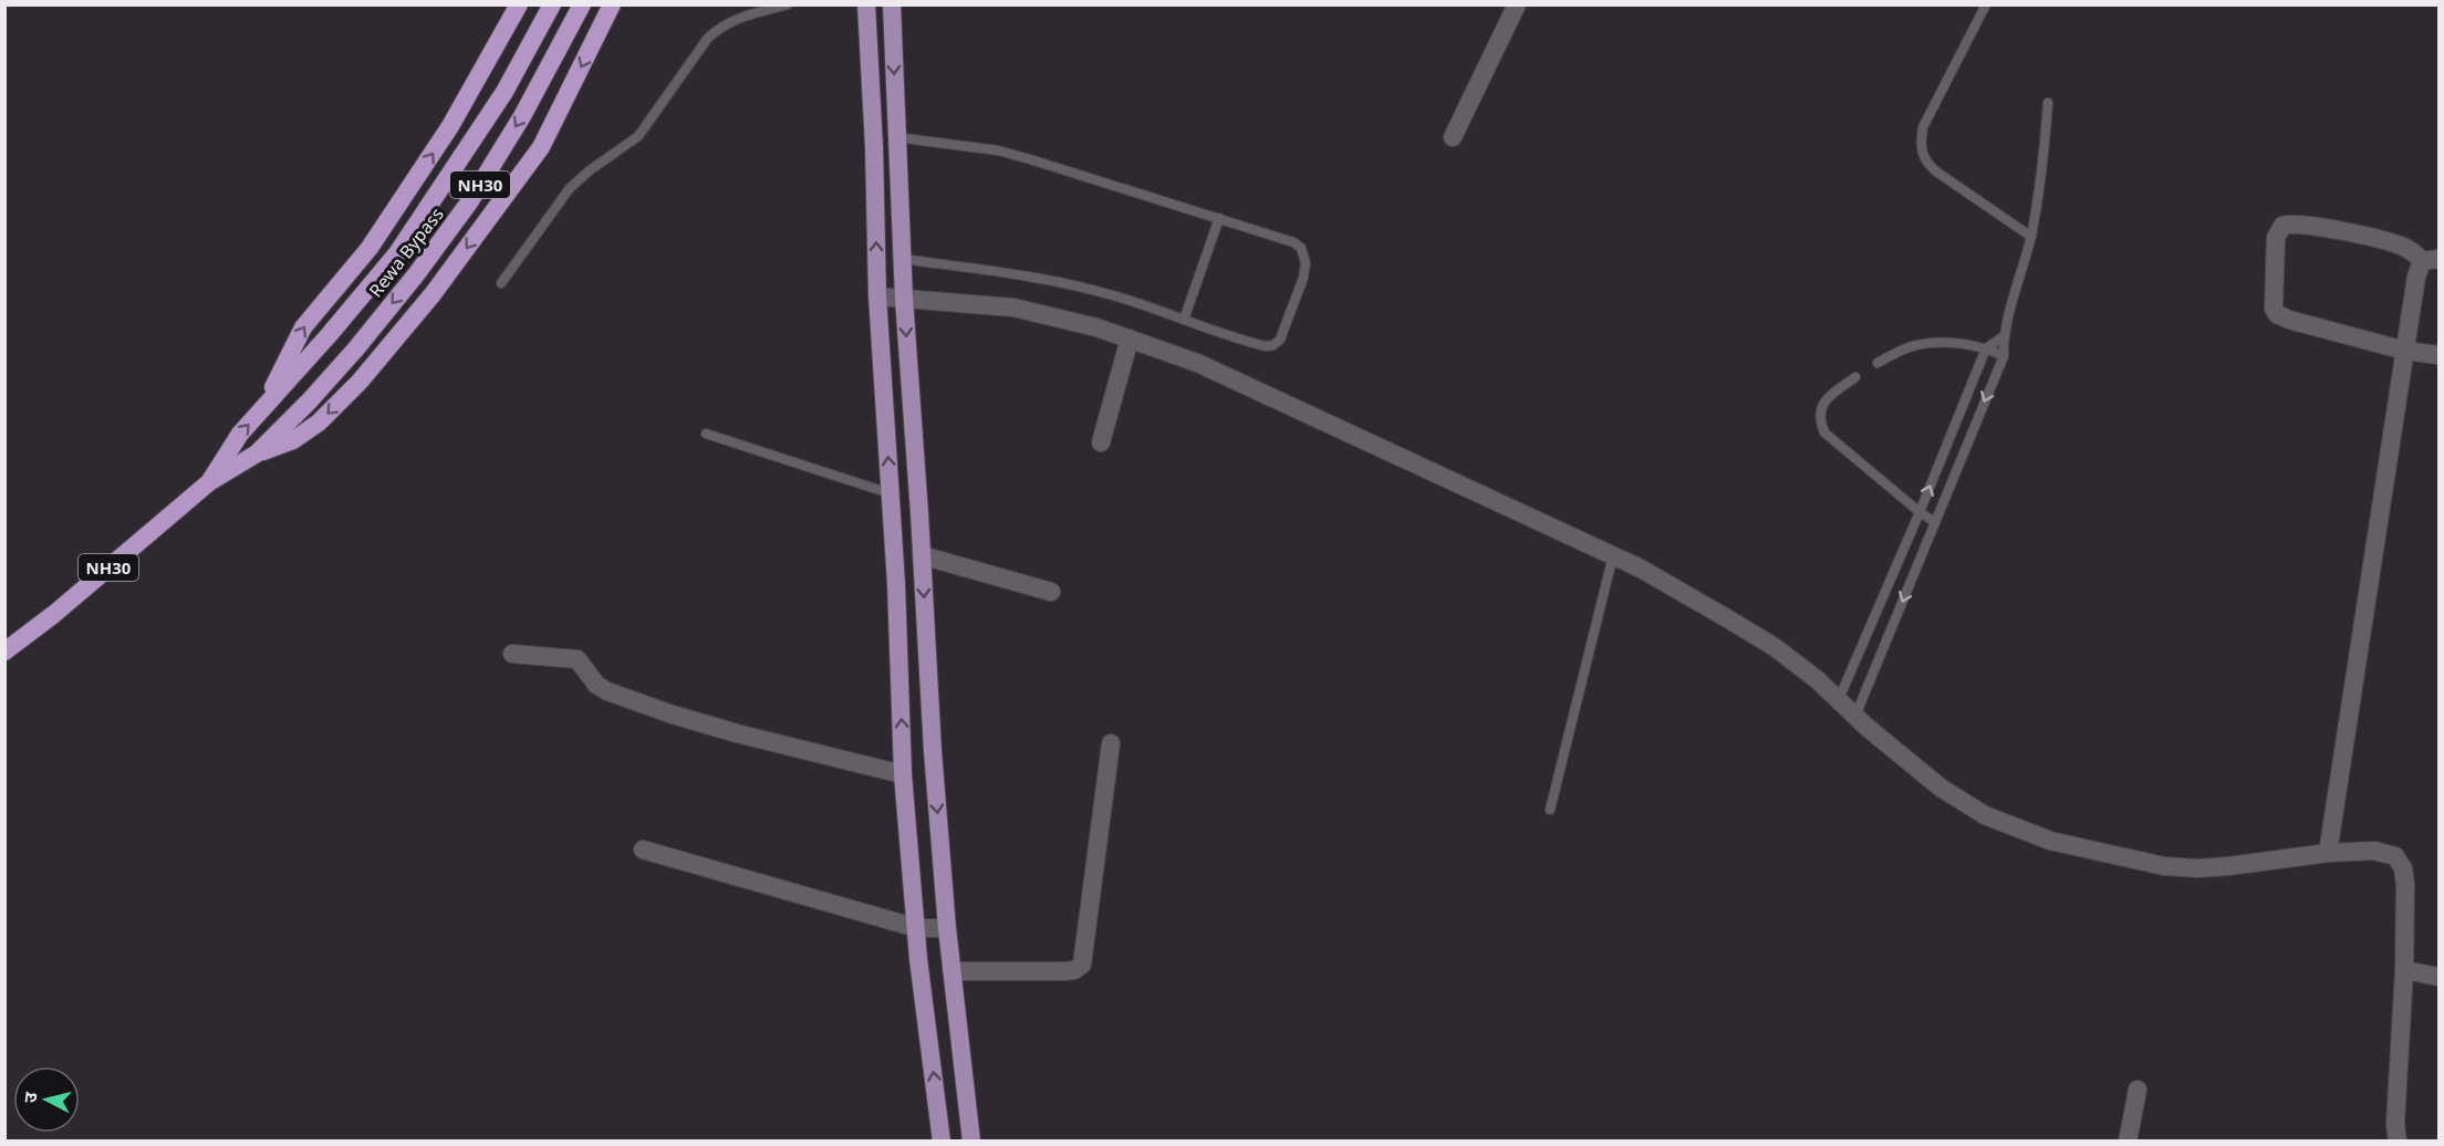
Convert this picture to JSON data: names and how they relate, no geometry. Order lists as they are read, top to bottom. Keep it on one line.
{"streets":{"highway":["NH30","Rewa Bypass"]},"north":"left"}
